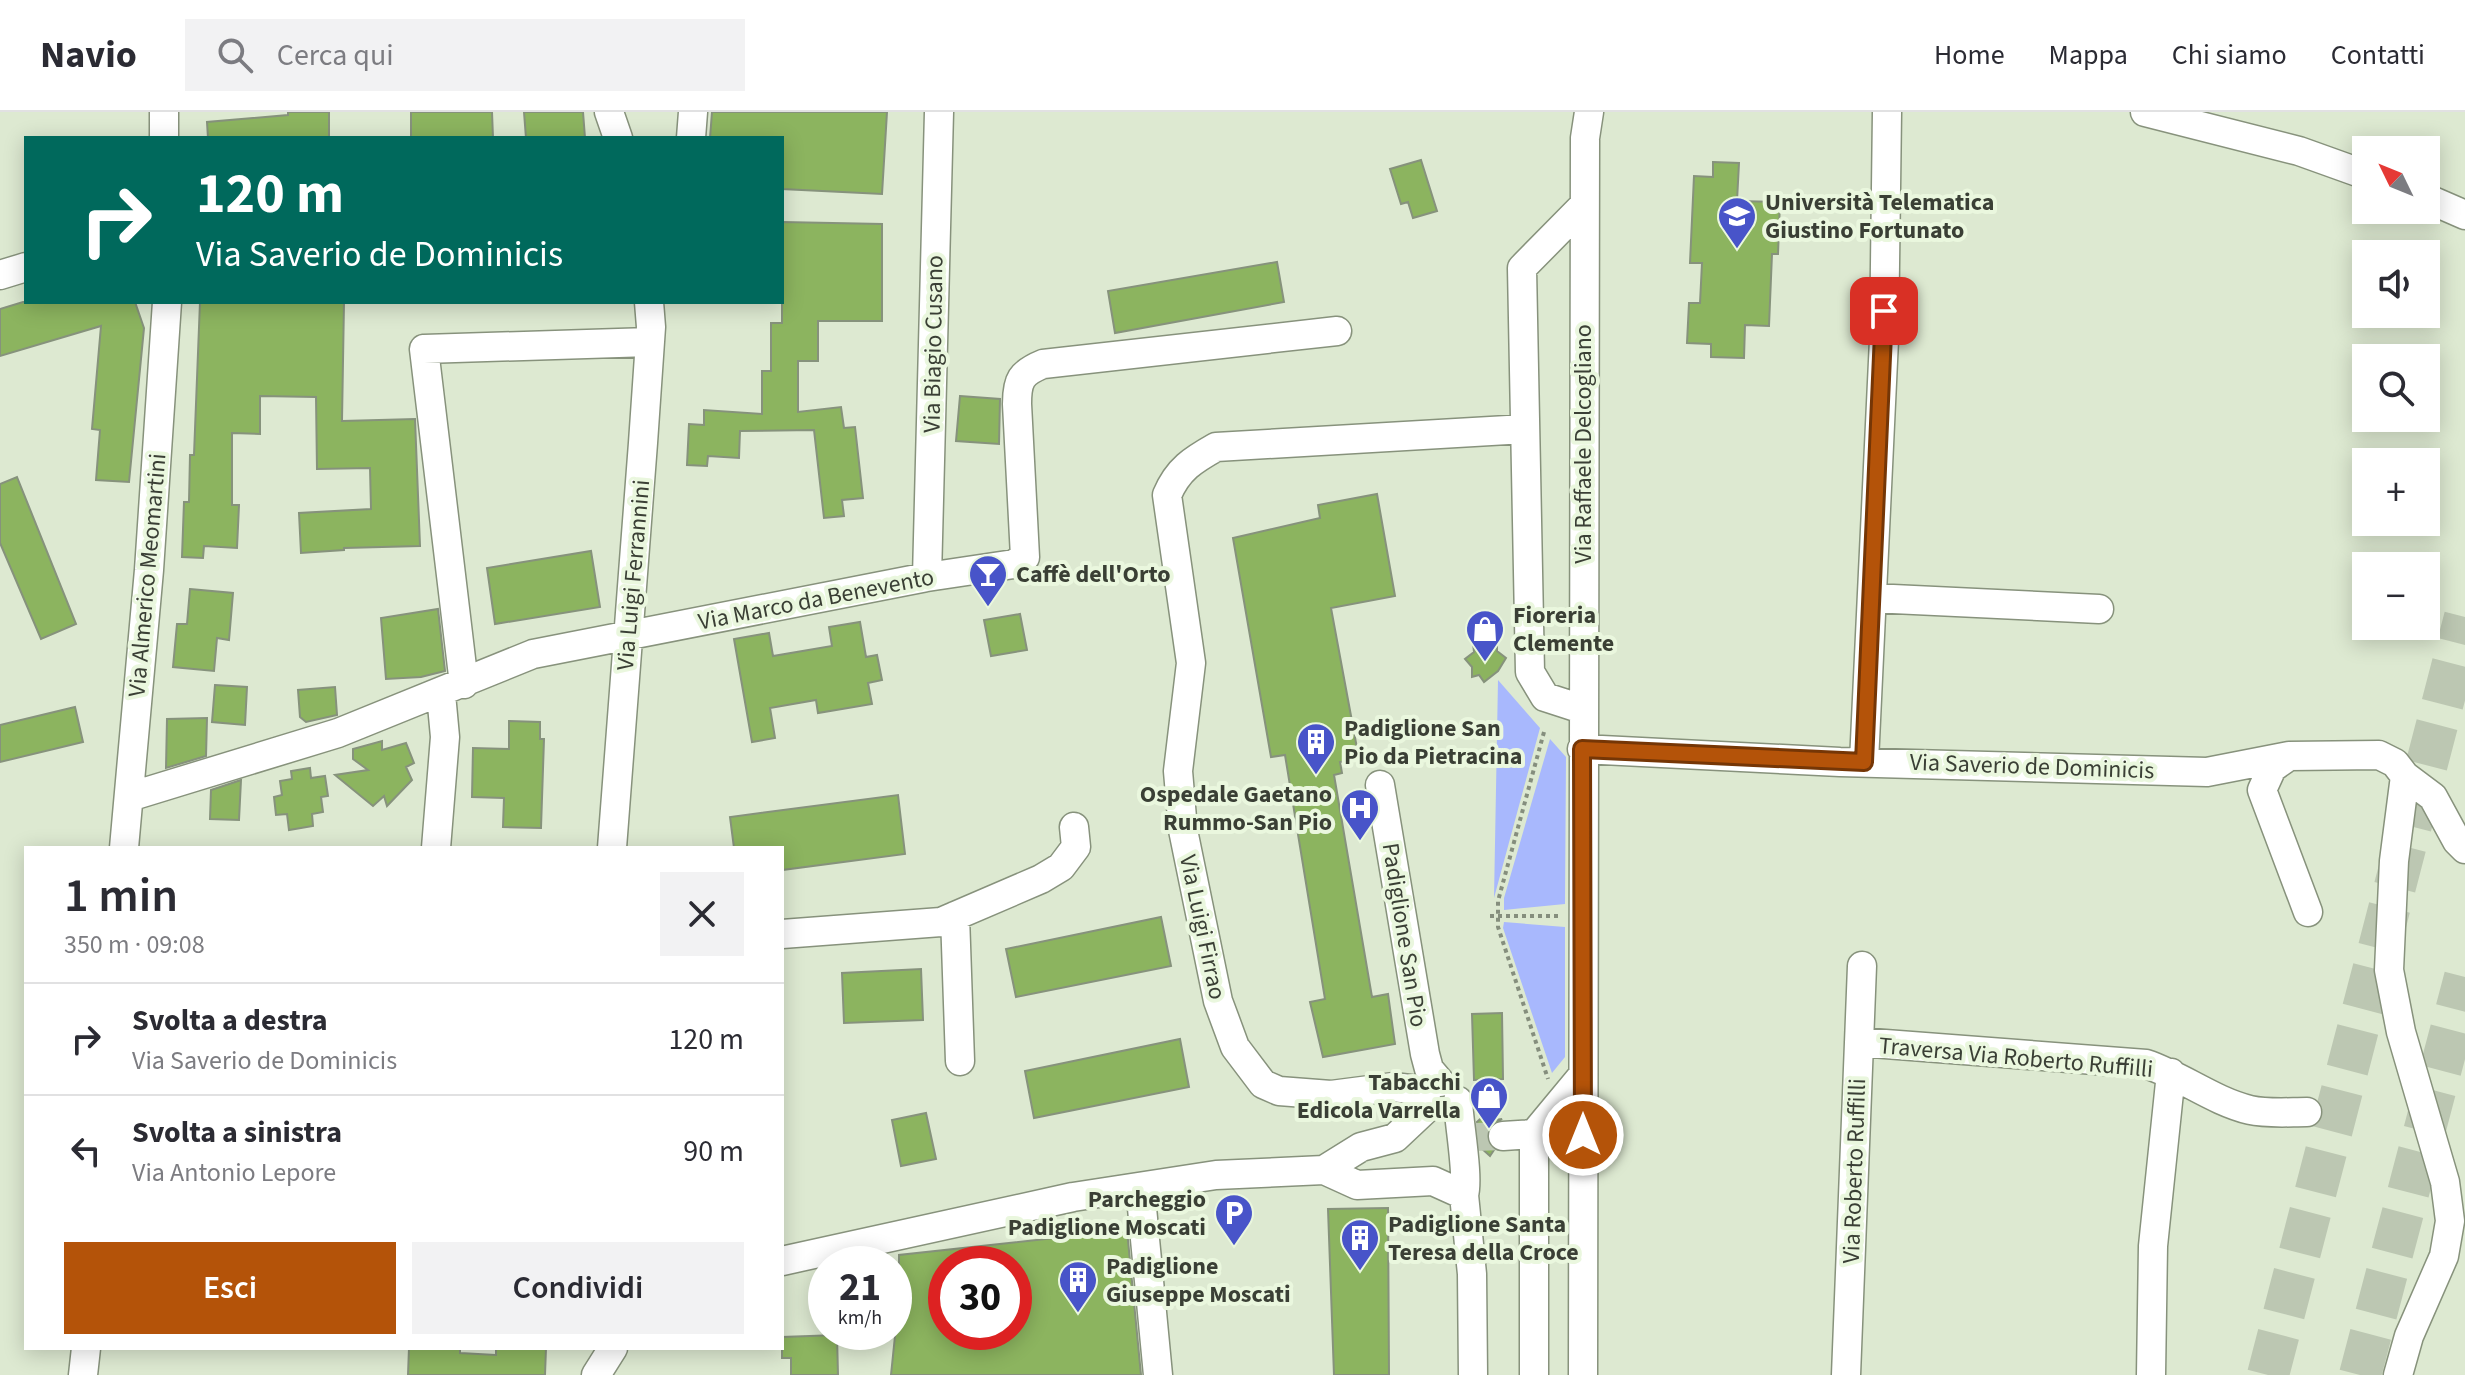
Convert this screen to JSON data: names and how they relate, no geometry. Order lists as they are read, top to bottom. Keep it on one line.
{"streets":{"street":["Via Biagio Cusano","Via Raffaele Delcogliano","Via Almerico Meomartini","Via Luigi Ferrannini","Via Marco da Benevento","Via Saverio de Dominicis","Via Luigi Firrao","Padiglione San Pio","Traversa Via Roberto Ruffilli","Via Roberto Ruffilli"]},"crossings":[["Via Biagio Cusano","Via Marco da Benevento"],["Via Raffaele Delcogliano","Via Saverio de Dominicis"],["Via Almerico Meomartini","Via Marco da Benevento"],["Via Luigi Ferrannini","Via Marco da Benevento"],["Via Luigi Firrao","Padiglione San Pio"],["Traversa Via Roberto Ruffilli","Via Roberto Ruffilli"]],"places":{"school or university":["Università Telematica Giustino Fortunato"],"bar":["Caffè dell'Orto"],"shop":["Fioreria Clemente","Tabacchi Edicola Varrella"],"building":["Padiglione San Pio da Pietracina","Padiglione Santa Teresa della Croce","Padiglione Giuseppe Moscati"],"hospital":["Ospedale Gaetano Rummo-San Pio"],"parking":["Parcheggio Padiglione Moscati"]},"north":"top left","page":{"header":"Navio","search":"Cerca qui","nav":["Home","Mappa","Chi siamo","Contatti"],"map_buttons":["+","−"],"turn":["120 m","Via Saverio de Dominicis"],"heading":["1 min","350 m · 09:08"],"list":[{"name":"Svolta a destra","note":"Via Saverio de Dominicis","value":"120 m"},{"name":"Svolta a sinistra","note":"Via Antonio Lepore","value":"90 m"}],"buttons":["Esci","Condividi"],"speed":"21 km/h","limit":"30"}}
